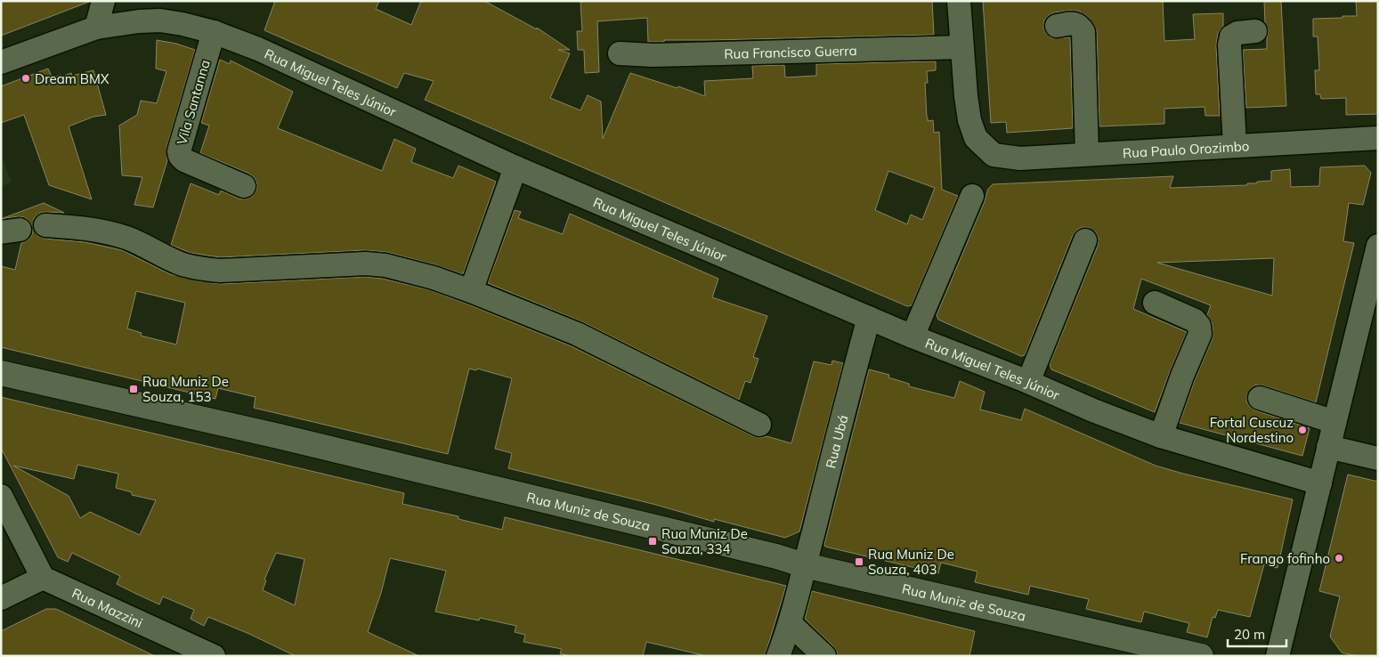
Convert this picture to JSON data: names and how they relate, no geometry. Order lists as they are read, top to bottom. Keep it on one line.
{"streets":{"street":["Rua Francisco Guerra","Rua Miguel Teles Júnior","Vila Santanna","Rua Paulo Orozimbo","Rua Ubá","Rua Muniz de Souza","Rua Mazzini"]},"crossings":[["Rua Francisco Guerra","Rua Paulo Orozimbo"],["Rua Miguel Teles Júnior","Vila Santanna"],["Rua Miguel Teles Júnior","Rua Ubá"],["Rua Ubá","Rua Muniz de Souza"]],"places":{"other":["Dream BMX","Fortal Cuscuz Nordestino","Frango fofinho"],"transit":["Rua Muniz De Souza, 153","Rua Muniz De Souza, 334","Rua Muniz De Souza, 403"]},"scale_bar":"20 m"}
